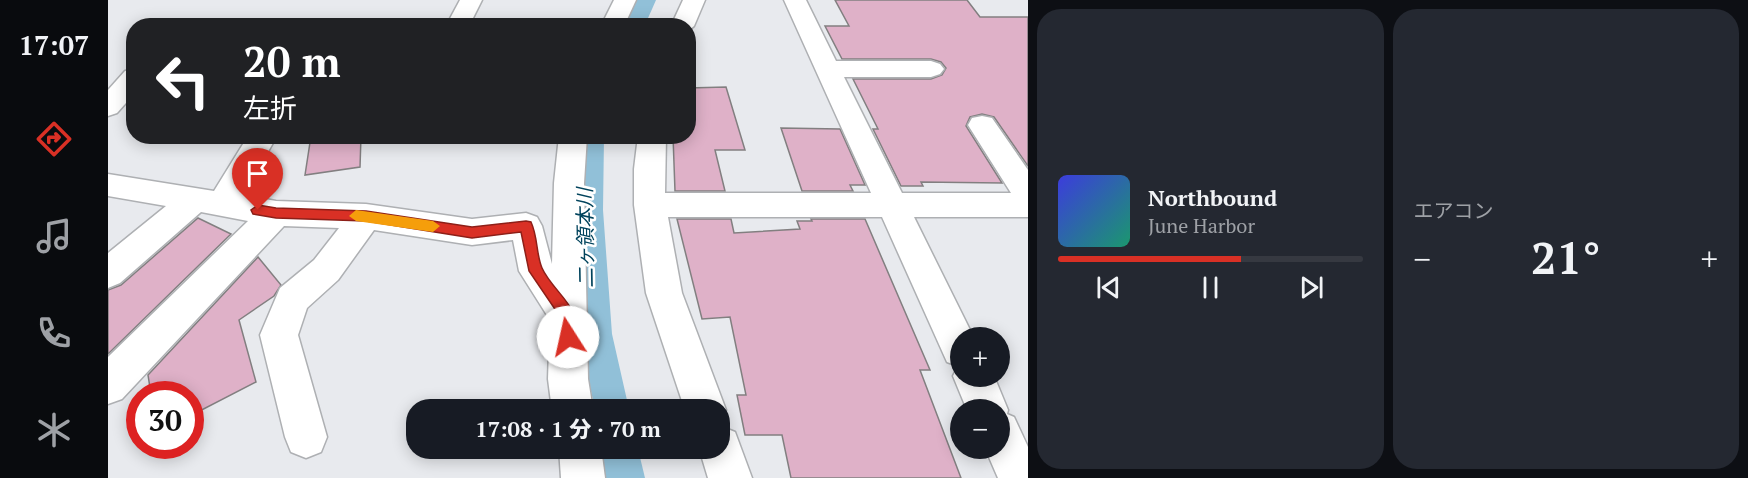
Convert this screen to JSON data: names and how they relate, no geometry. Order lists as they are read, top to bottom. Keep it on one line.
{"water":["二ヶ領本川"],"page":{"tabs":"17:07","tile":"エアコン","turn":["20 m","左折"],"song":["Northbound","June Harbor"],"heat":["−","21°","+"],"map_buttons":["+","−"],"limit":"30","trip":"17:08 · 1 分 · 70 m"}}
